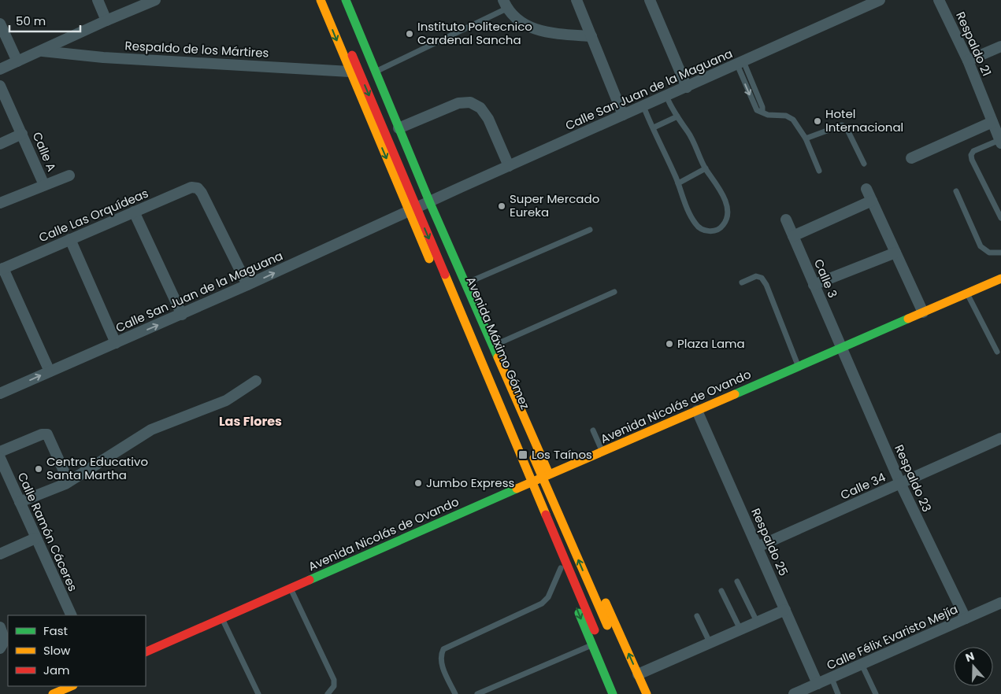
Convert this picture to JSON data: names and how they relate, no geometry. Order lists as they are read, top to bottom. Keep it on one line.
{"streets":{"main road":["Avenida Máximo Gómez","Avenida Nicolás de Ovando"],"street":["Respaldo 21","Respaldo de los Mártires","Calle San Juan de la Maguana","Calle A","Calle Las Orquídeas","Calle 3","Respaldo 23","Calle 34","Calle Ramón Cáceres","Respaldo 25","Calle Félix Evaristo Mejía"]},"crossings":[["Calle San Juan de la Maguana","Calle Las Orquídeas"],["Calle 3","Avenida Nicolás de Ovando"],["Calle 3","Respaldo 23"],["Avenida Nicolás de Ovando","Respaldo 23"],["Avenida Nicolás de Ovando","Respaldo 25"],["Respaldo 23","Calle 34"],["Respaldo 23","Calle Félix Evaristo Mejía"],["Calle 34","Respaldo 25"],["Respaldo 25","Calle Félix Evaristo Mejía"]],"districts":["Las Flores"],"places":{"other":["Instituto Politecnico Cardenal Sancha","Hotel Internacional","Super Mercado Eureka","Plaza Lama","Centro Educativo Santa Martha","Jumbo Express"],"transit":["Los Taínos"]},"legend":["Fast","Slow","Jam"],"scale_bar":"50 m","north":"top"}
